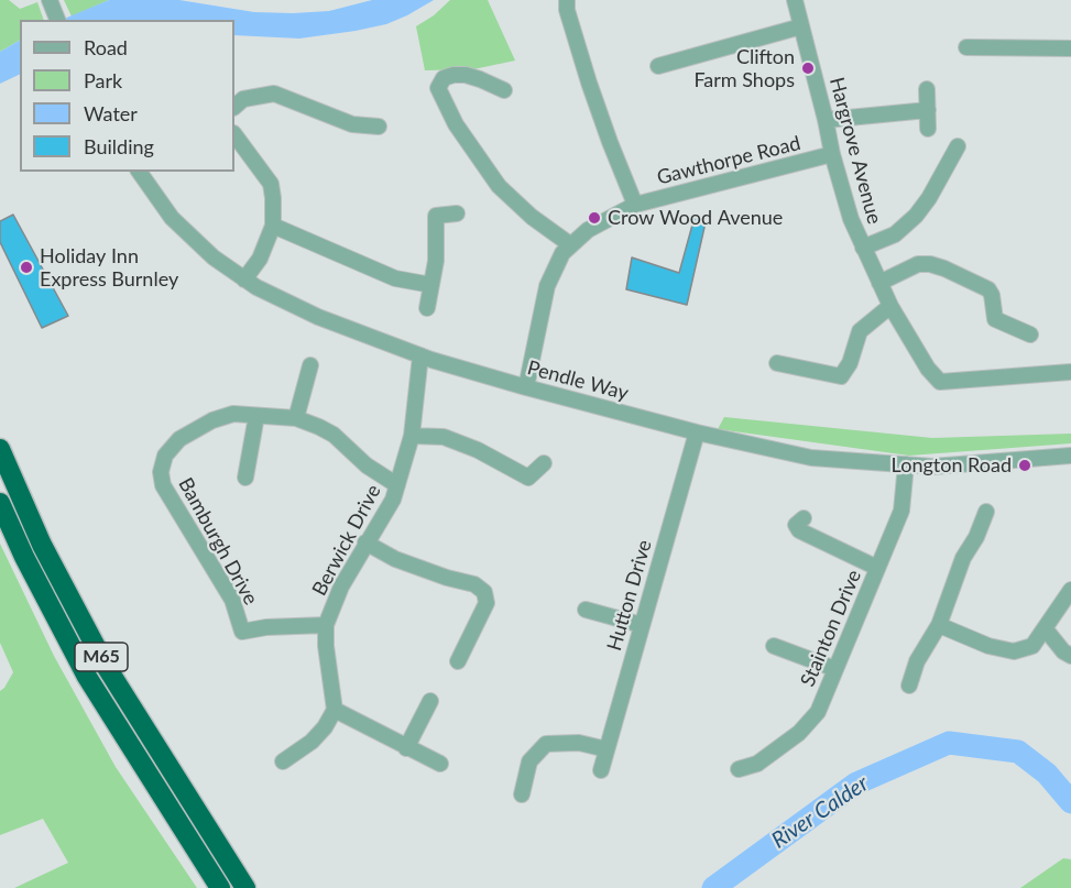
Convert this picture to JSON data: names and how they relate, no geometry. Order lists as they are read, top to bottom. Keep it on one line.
{"streets":{"highway":["M65"],"street":["Hargrove Avenue","Gawthorpe Road","Pendle Way","Berwick Drive","Bamburgh Drive","Hutton Drive","Stainton Drive"]},"crossings":[["Hargrove Avenue","Gawthorpe Road"],["Gawthorpe Road","Pendle Way"],["Pendle Way","Berwick Drive"],["Pendle Way","Hutton Drive"],["Pendle Way","Stainton Drive"],["Berwick Drive","Bamburgh Drive"]],"water":["River Calder"],"places":["Clifton Farm Shops","Crow Wood Avenue","Holiday Inn Express Burnley","Longton Road"],"legend":["Road","Park","Water","Building"]}
